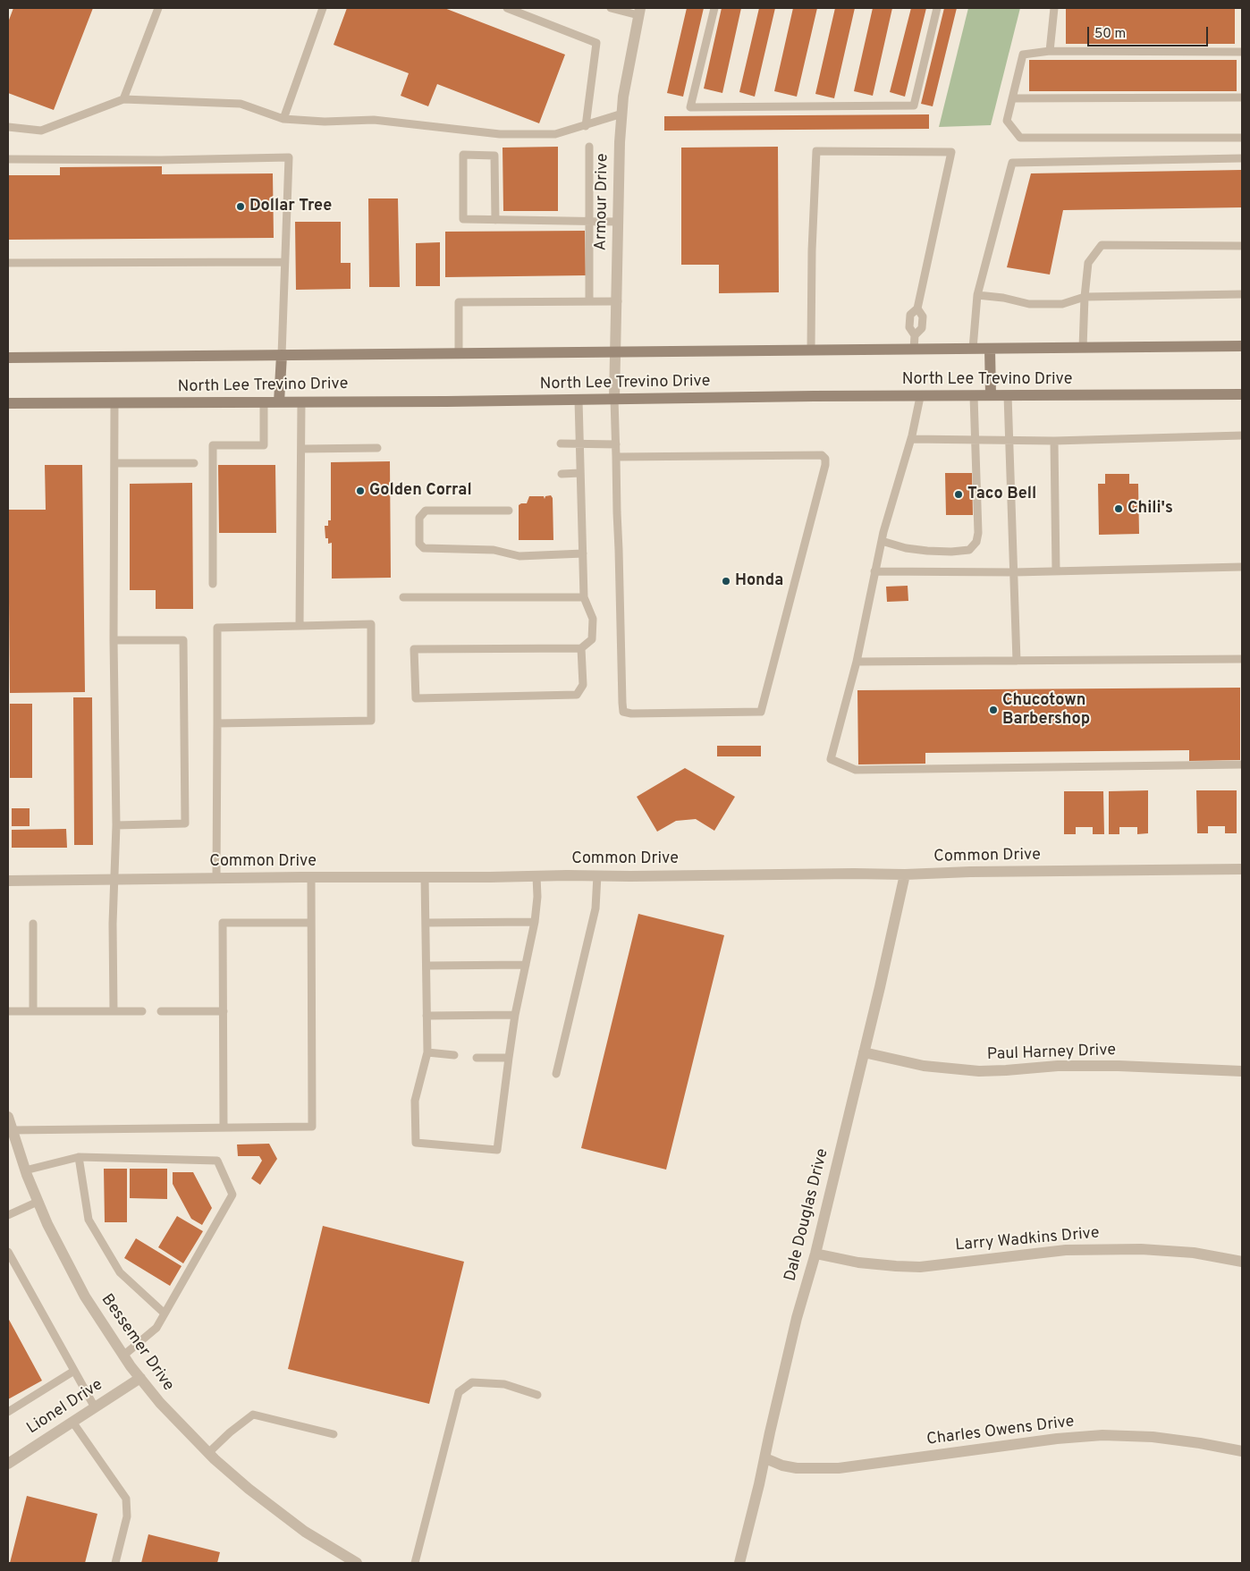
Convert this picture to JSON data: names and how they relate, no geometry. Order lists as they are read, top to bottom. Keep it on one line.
{"streets":{"main road":["North Lee Trevino Drive"],"street":["Armour Drive","Common Drive","Paul Harney Drive","Dale Douglas Drive","Larry Wadkins Drive","Bessemer Drive","Lionel Drive","Charles Owens Drive"]},"crossings":[["Armour Drive","North Lee Trevino Drive"],["Common Drive","Dale Douglas Drive"],["Paul Harney Drive","Dale Douglas Drive"],["Dale Douglas Drive","Larry Wadkins Drive"],["Dale Douglas Drive","Charles Owens Drive"],["Bessemer Drive","Lionel Drive"]],"places":["Dollar Tree","Golden Corral","Taco Bell","Chili's","Honda","Chucotown Barbershop"],"scale_bar":"50 m"}
